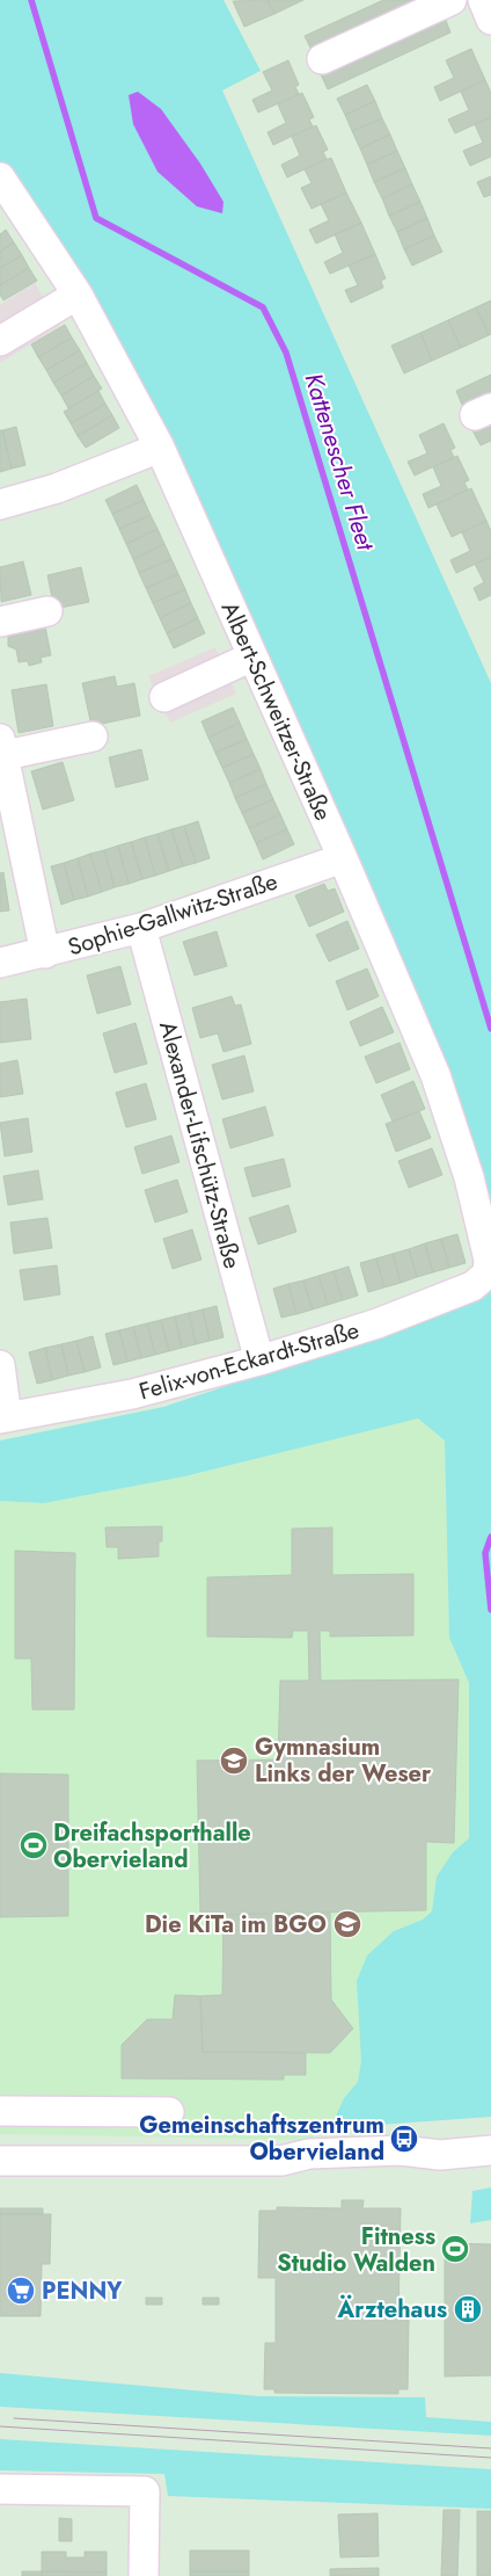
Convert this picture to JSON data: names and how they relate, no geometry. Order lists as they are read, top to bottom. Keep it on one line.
{"streets":{"street":["Albert-Schweitzer-Straße","Sophie-Gallwitz-Straße","Alexander-Lifschütz-Straße","Felix-von-Eckardt-Straße"]},"crossings":[["Albert-Schweitzer-Straße","Sophie-Gallwitz-Straße"],["Albert-Schweitzer-Straße","Felix-von-Eckardt-Straße"],["Sophie-Gallwitz-Straße","Alexander-Lifschütz-Straße"],["Alexander-Lifschütz-Straße","Felix-von-Eckardt-Straße"]],"water":["Kattenescher Fleet"],"places":{"school or university":["Gymnasium Links der Weser","Die KiTa im BGO"],"sports":["Dreifachsporthalle Obervieland","Fitness Studio Walden"],"bus stop":["Gemeinschaftszentrum Obervieland"],"supermarket":["PENNY"],"building":["Ärztehaus"]}}
